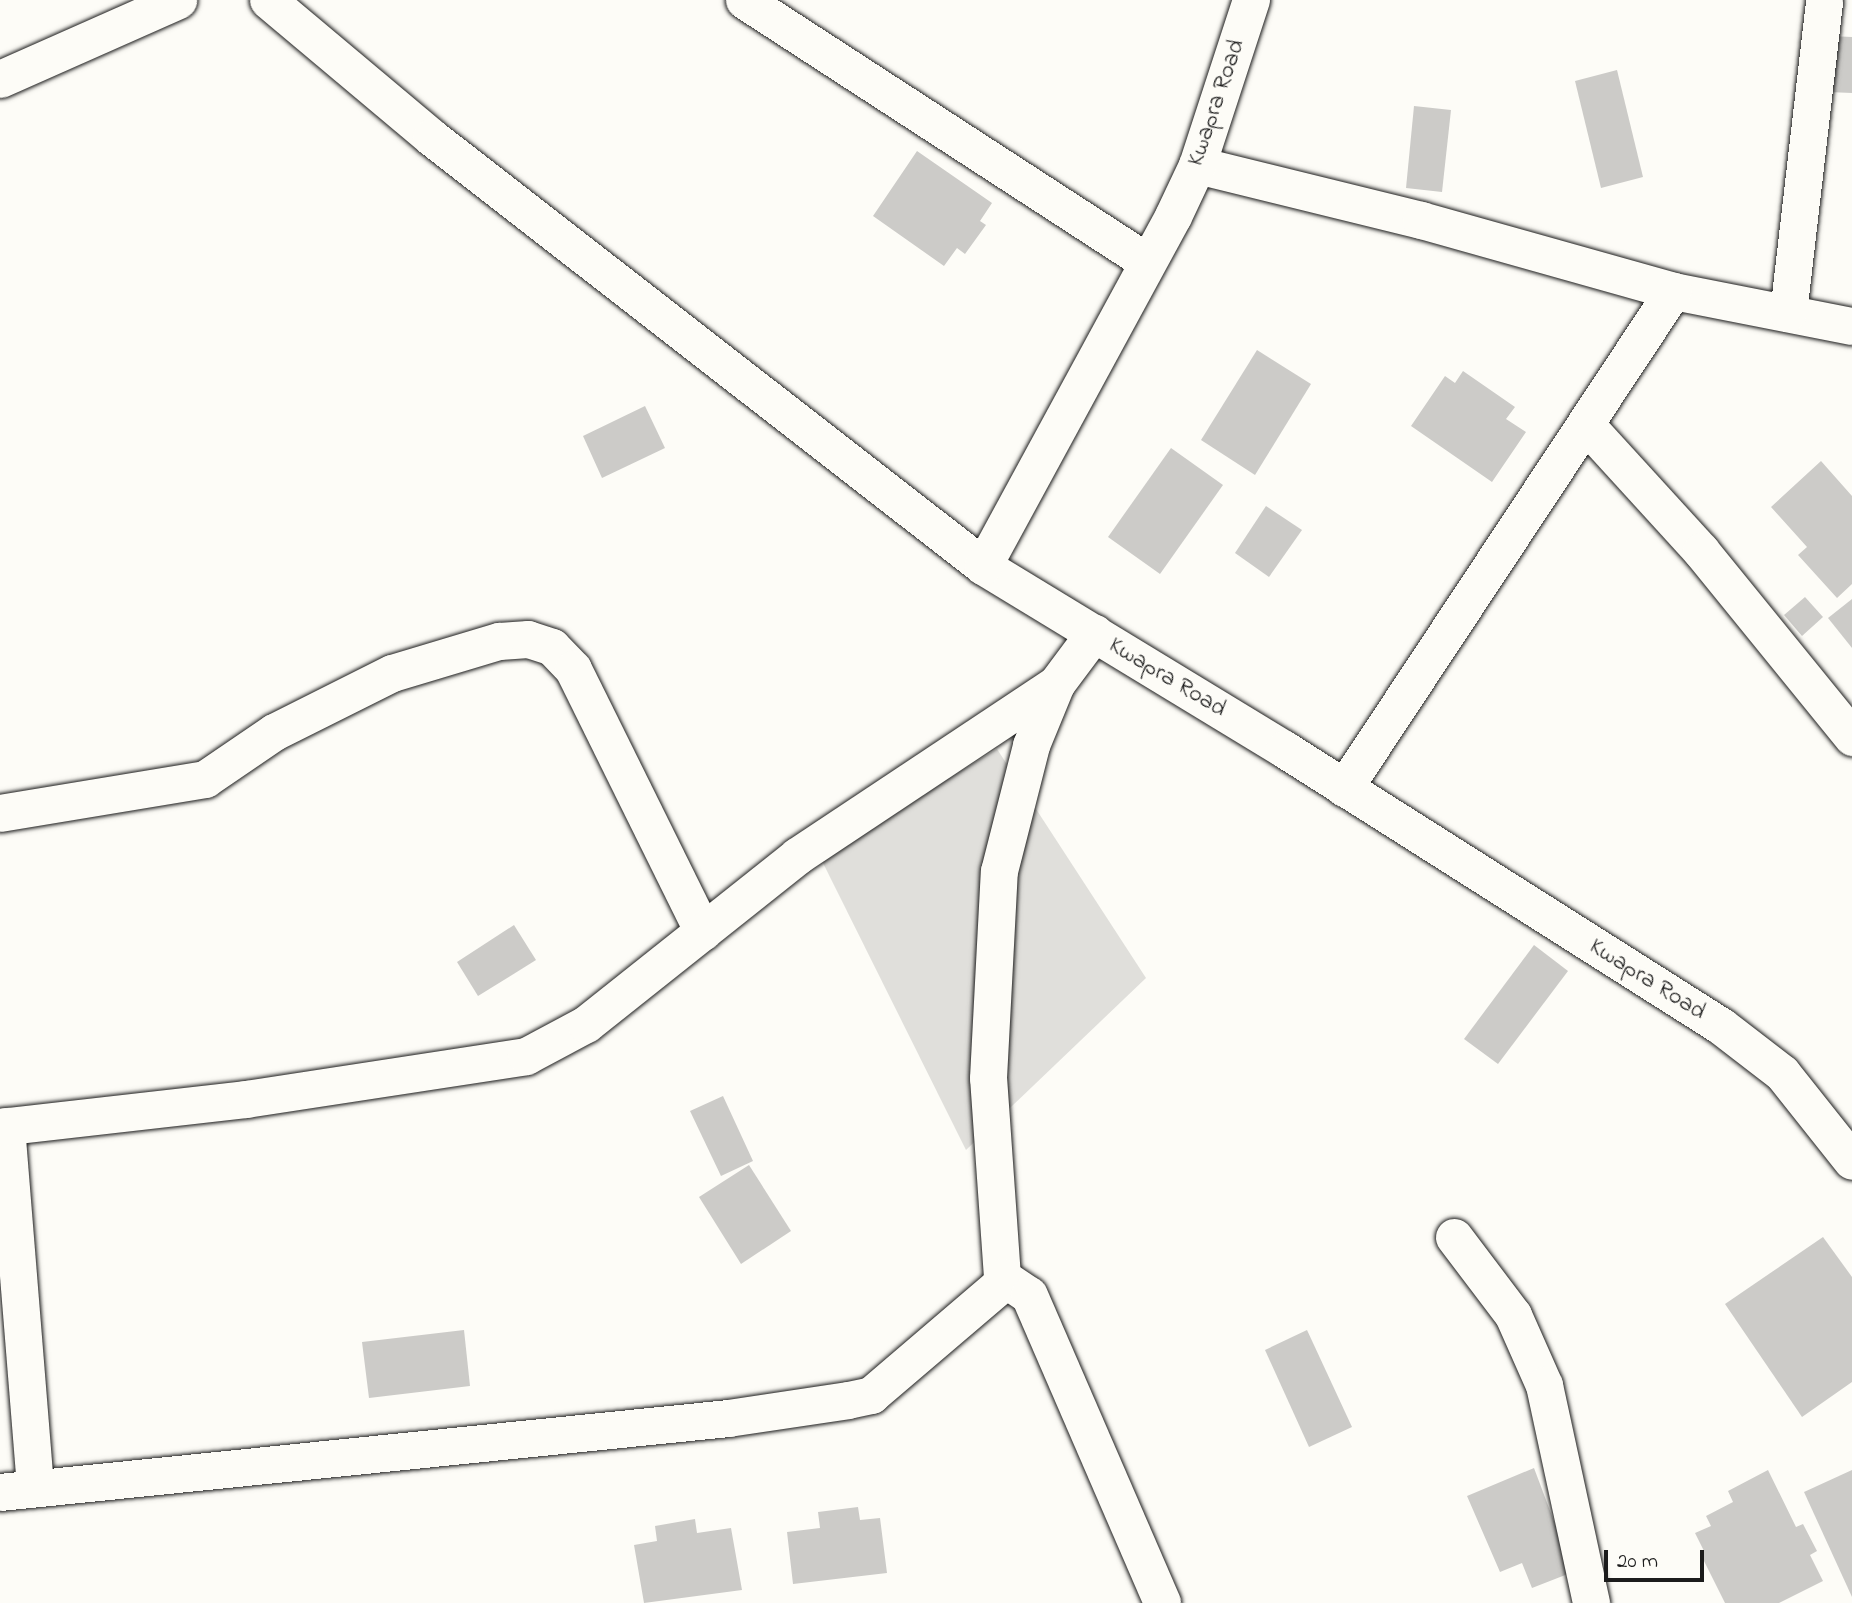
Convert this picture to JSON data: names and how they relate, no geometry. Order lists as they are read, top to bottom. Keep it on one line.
{"streets":{"street":["Kwapra Road"]},"scale_bar":"20 m"}
